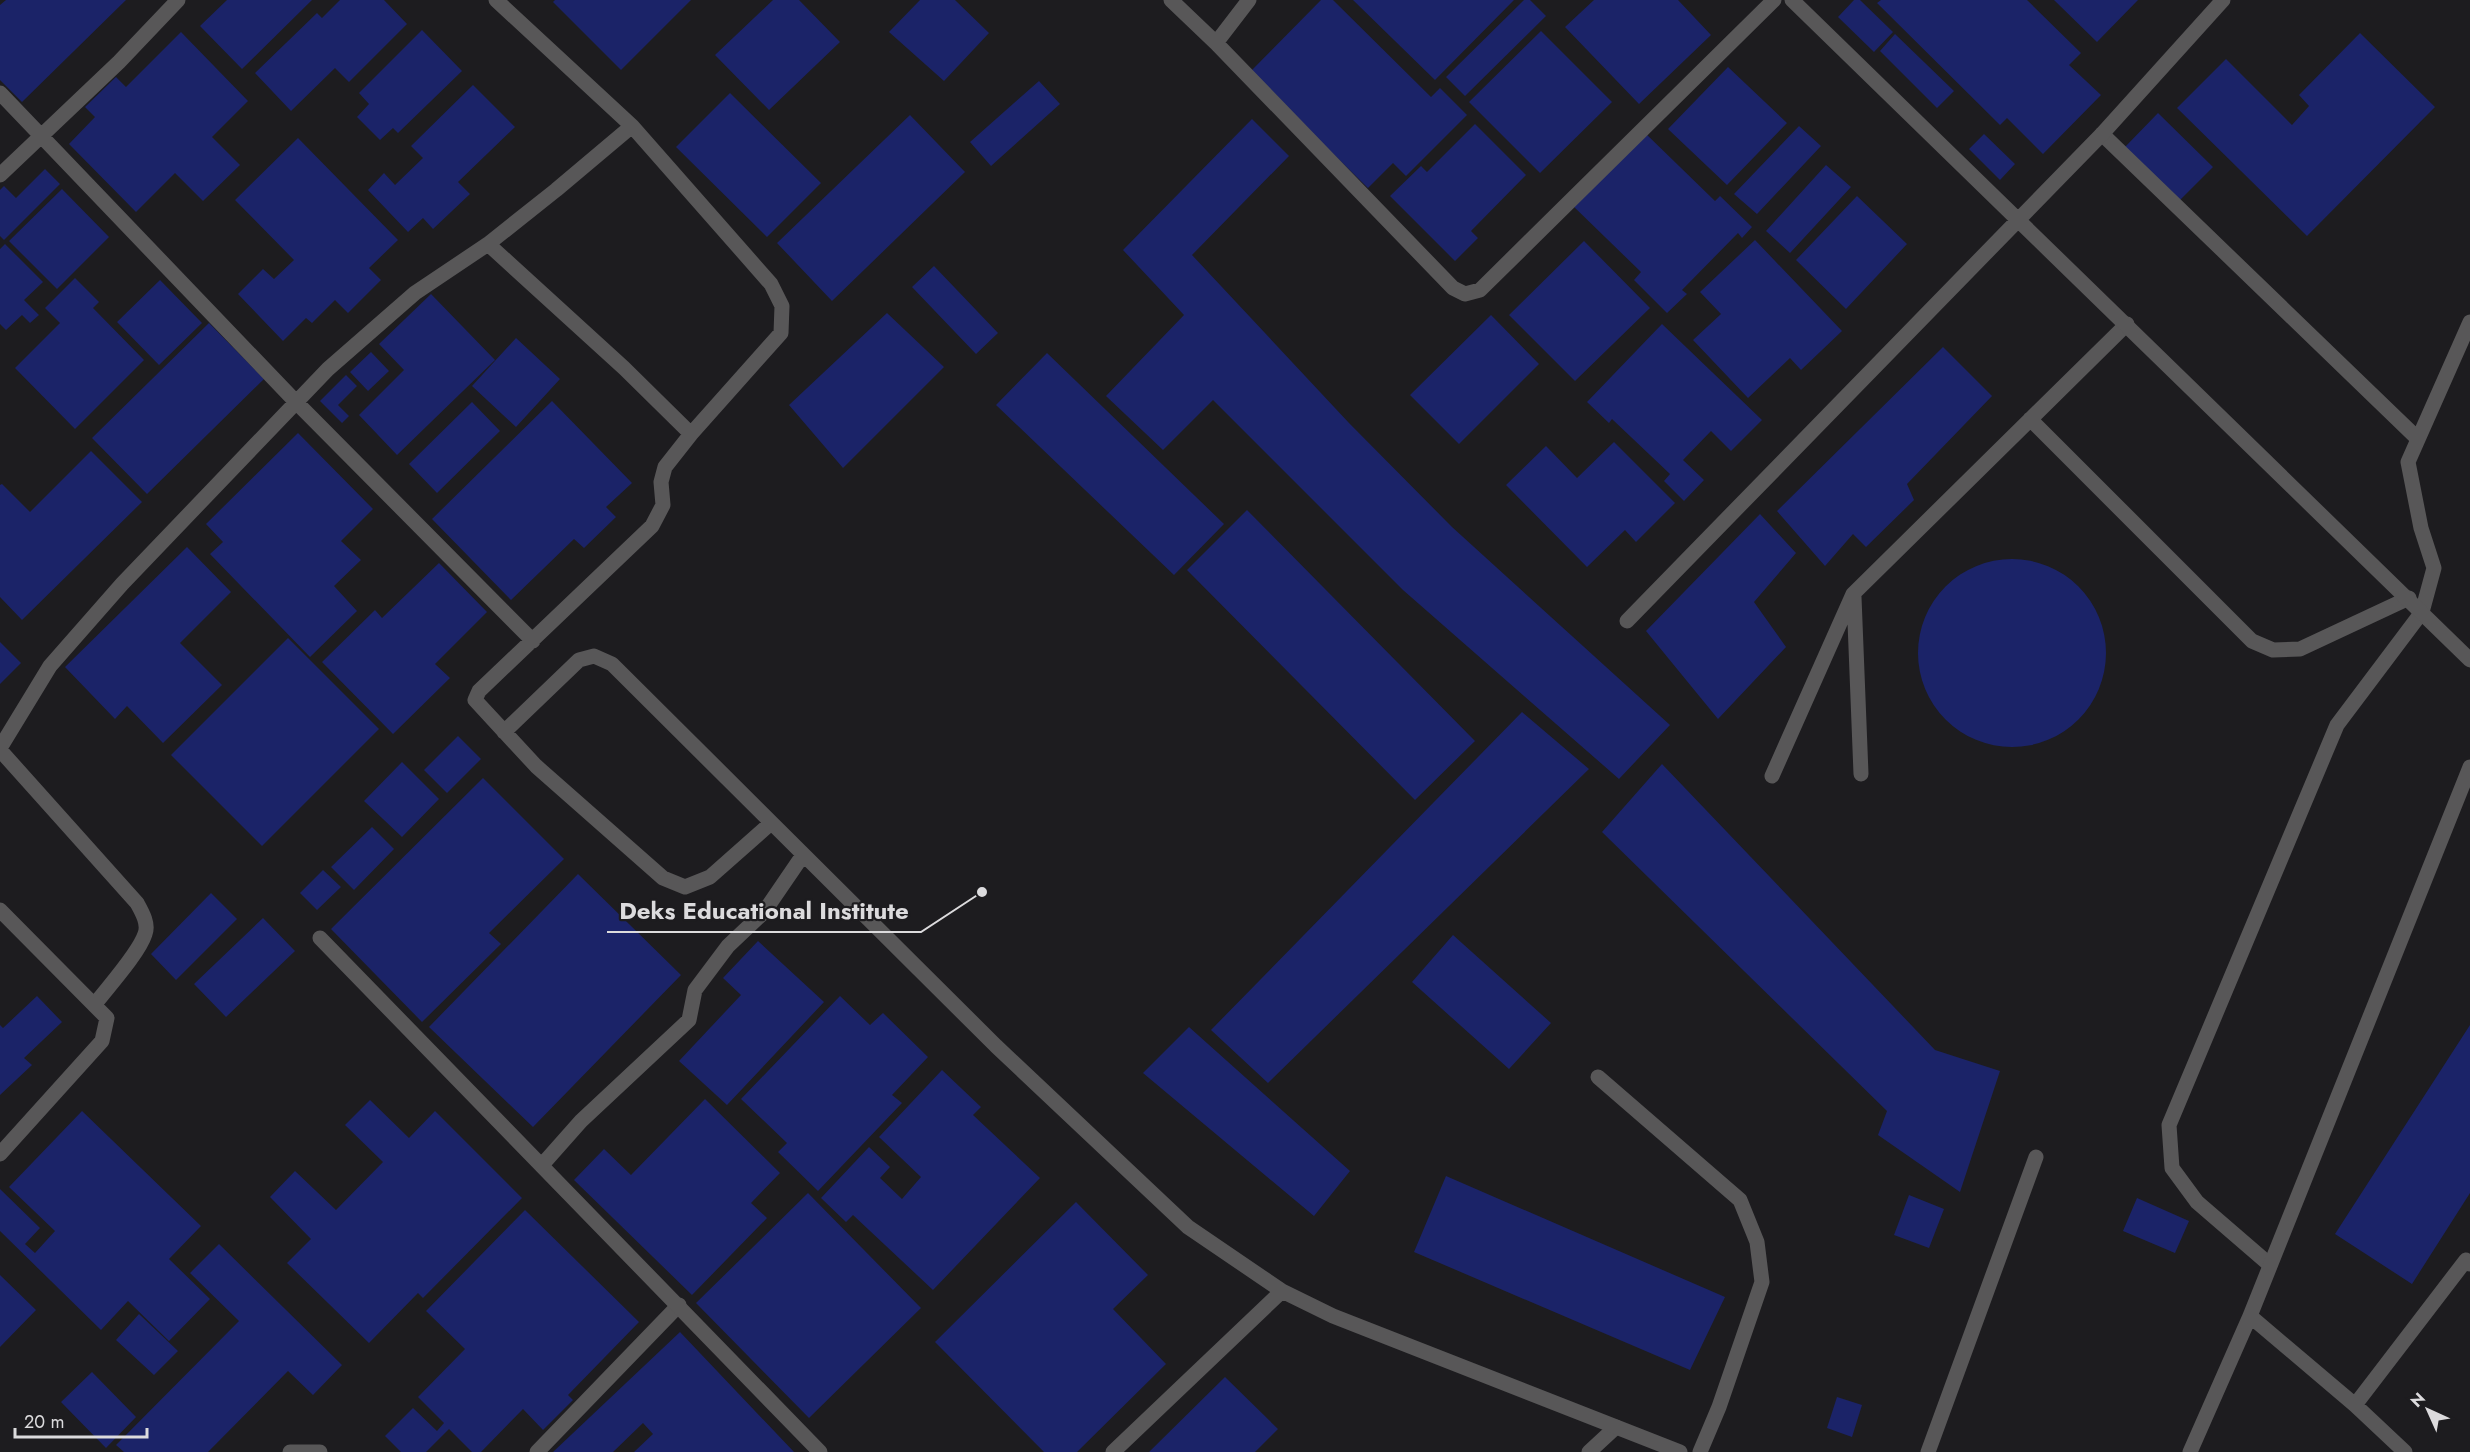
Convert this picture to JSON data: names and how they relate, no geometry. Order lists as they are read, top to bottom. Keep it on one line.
{"places":["Deks Educational Institute"],"scale_bar":"20 m","north":"top left"}
